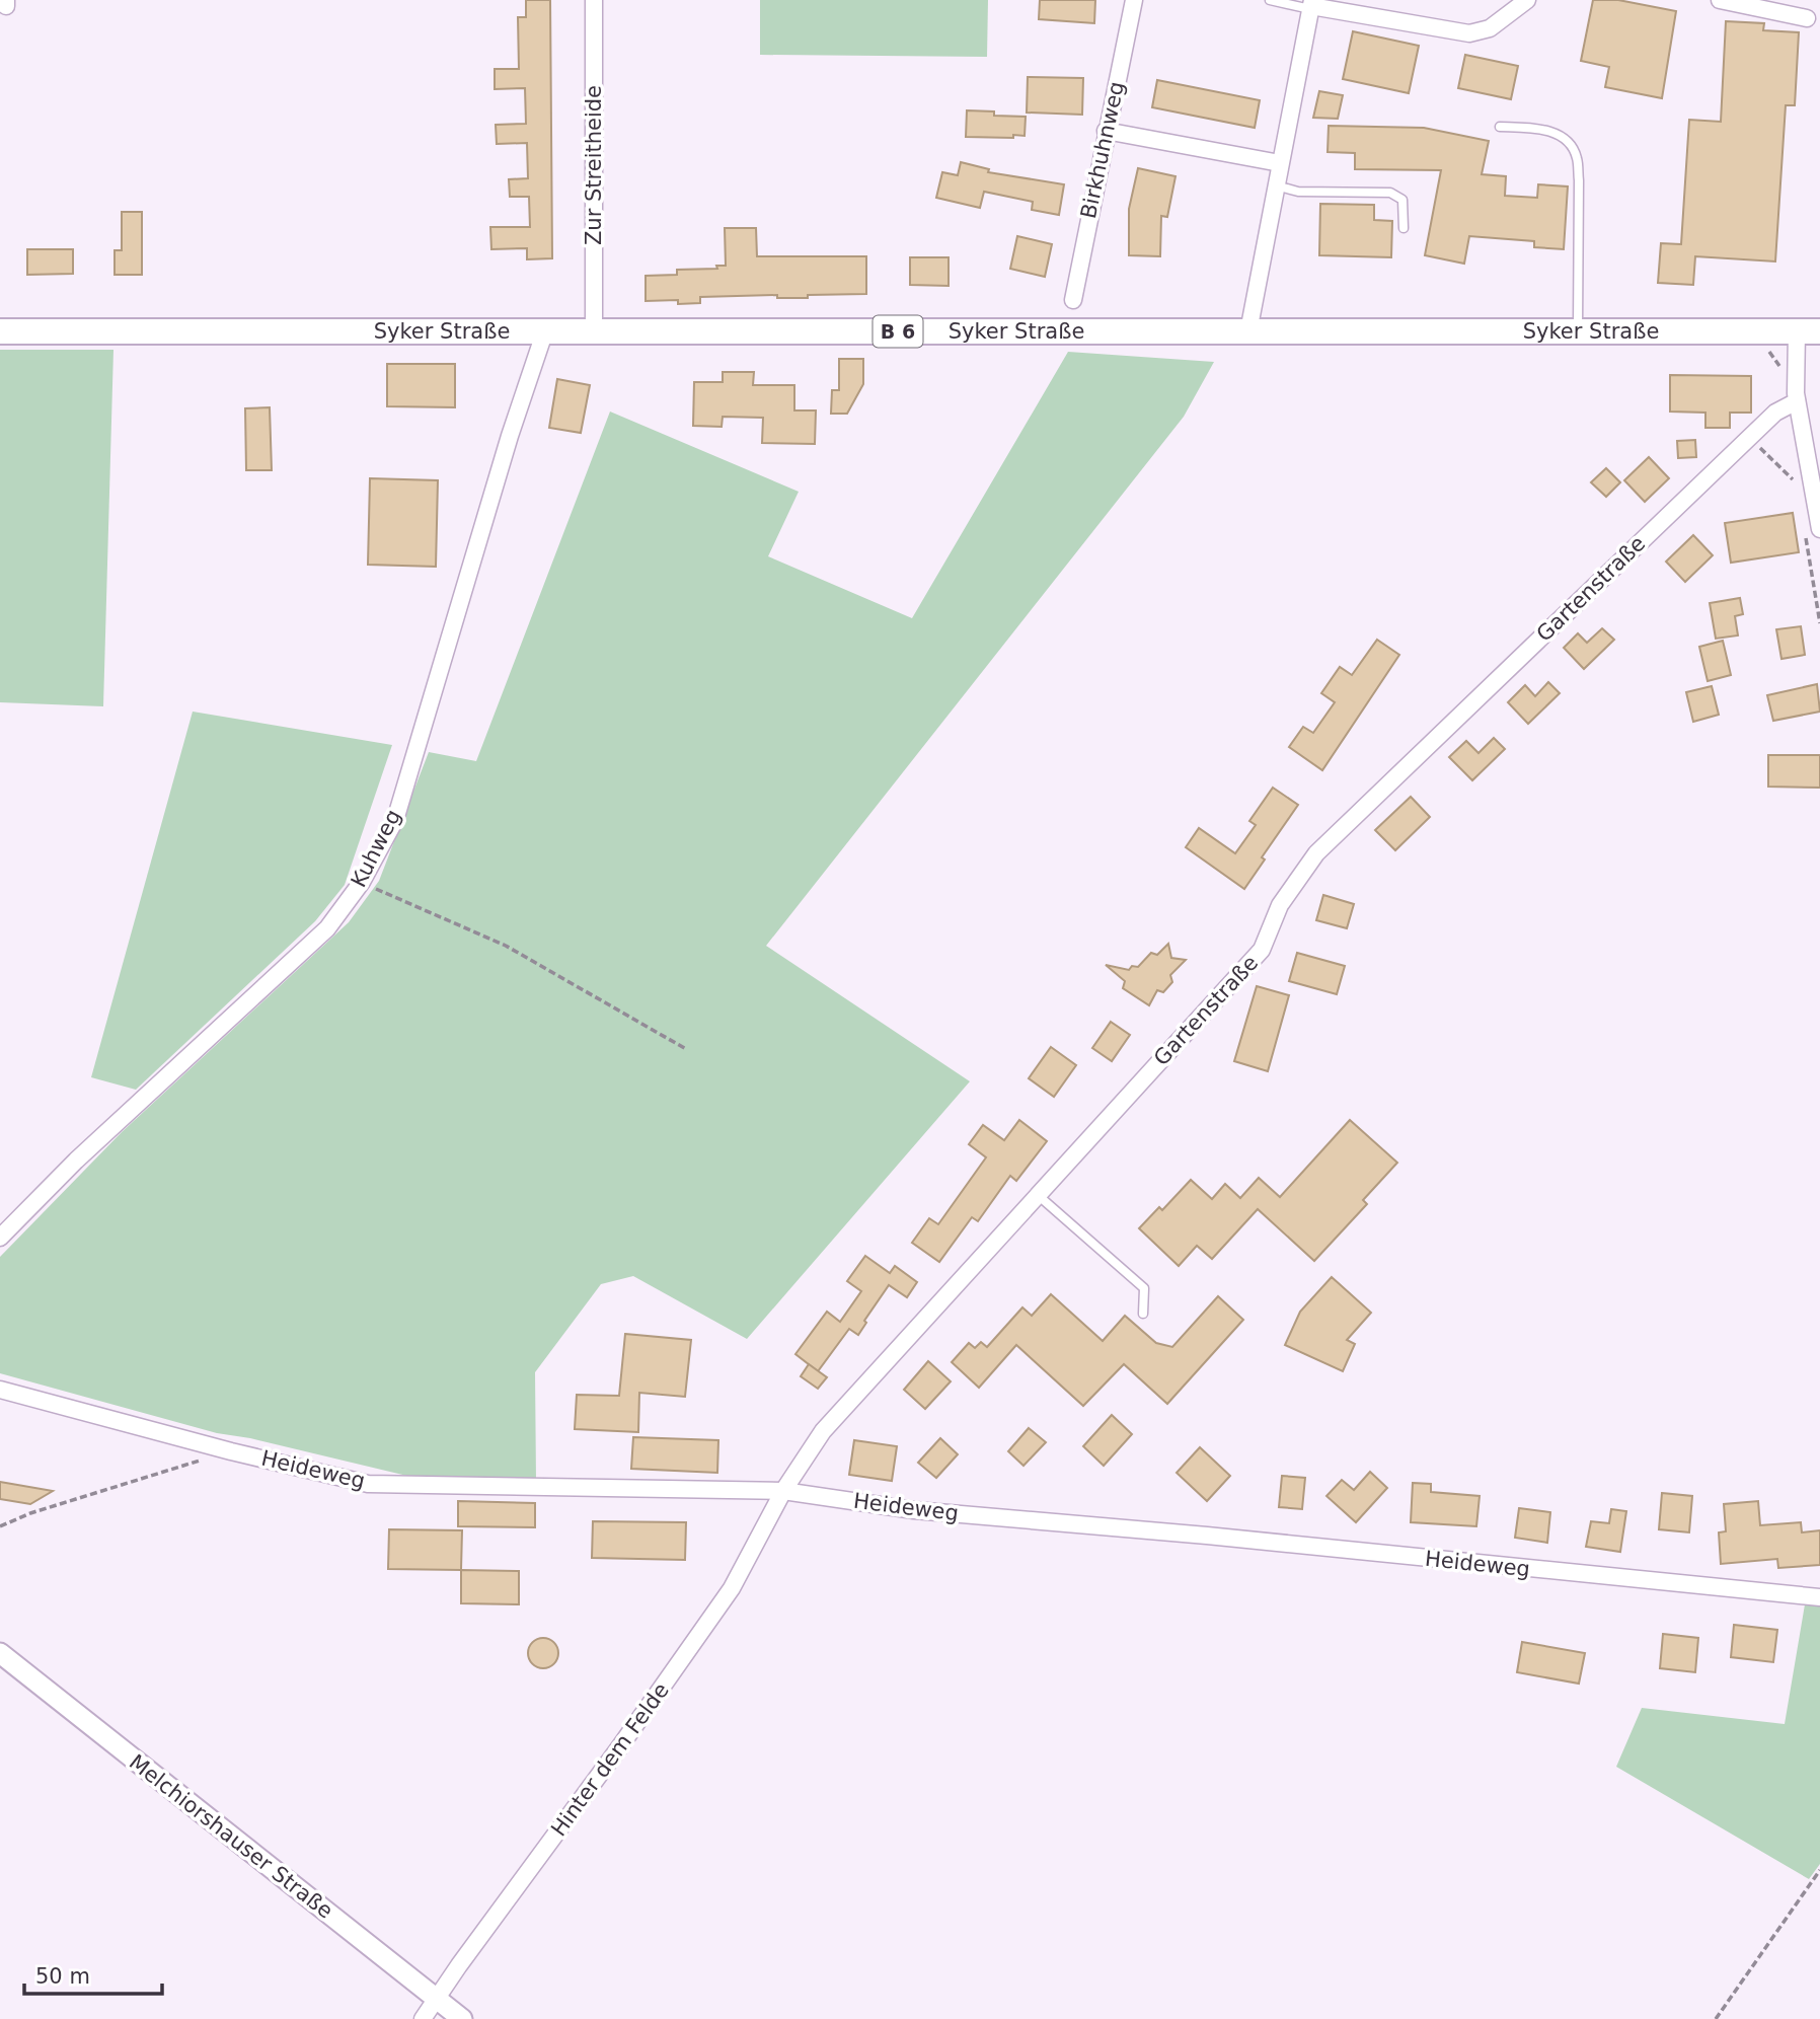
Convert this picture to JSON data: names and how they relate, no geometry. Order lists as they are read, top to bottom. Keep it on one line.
{"streets":{"main road":["Syker Straße","B 6"],"street":["Birkhuhnweg","Zur Streitheide","Gartenstraße","Kuhweg","Heideweg","Hinter dem Felde","Melchiorshauser Straße"]},"crossings":[["Zur Streitheide","Syker Straße"],["Syker Straße","Kuhweg"],["Gartenstraße","Heideweg"],["Gartenstraße","Hinter dem Felde"],["Heideweg","Hinter dem Felde"],["Hinter dem Felde","Melchiorshauser Straße"]],"scale_bar":"50 m"}
